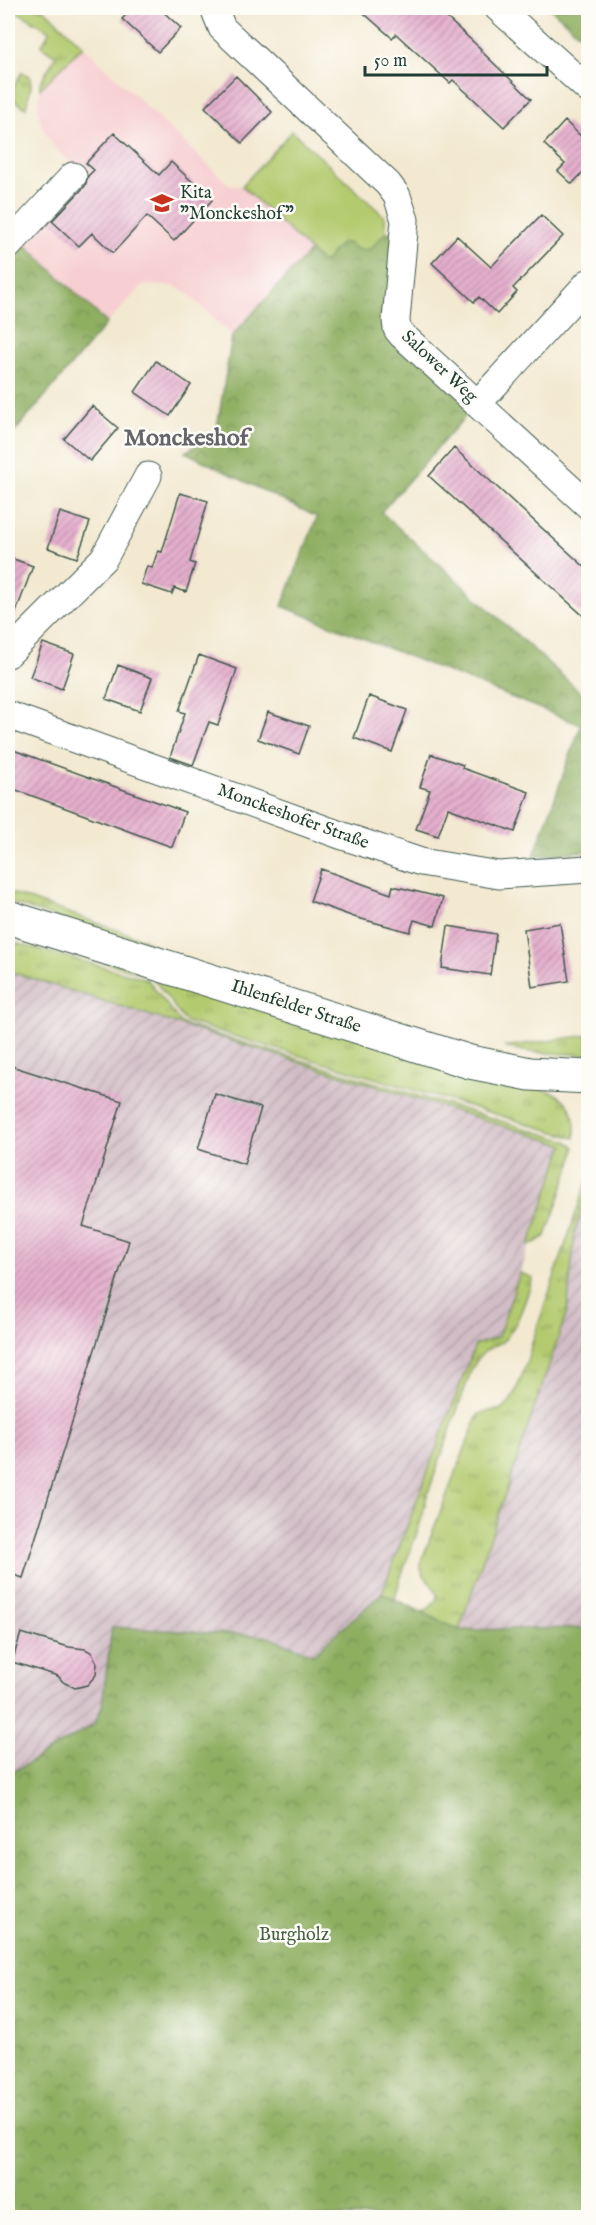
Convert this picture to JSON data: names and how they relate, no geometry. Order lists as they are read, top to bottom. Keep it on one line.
{"streets":{"main road":["Ihlenfelder Straße"],"street":["Salower Weg","Monckeshofer Straße"]},"districts":["Monckeshof"],"parks":["Burgholz"],"places":{"school or university":["Kita \"Monckeshof\""]},"scale_bar":"50 m"}
